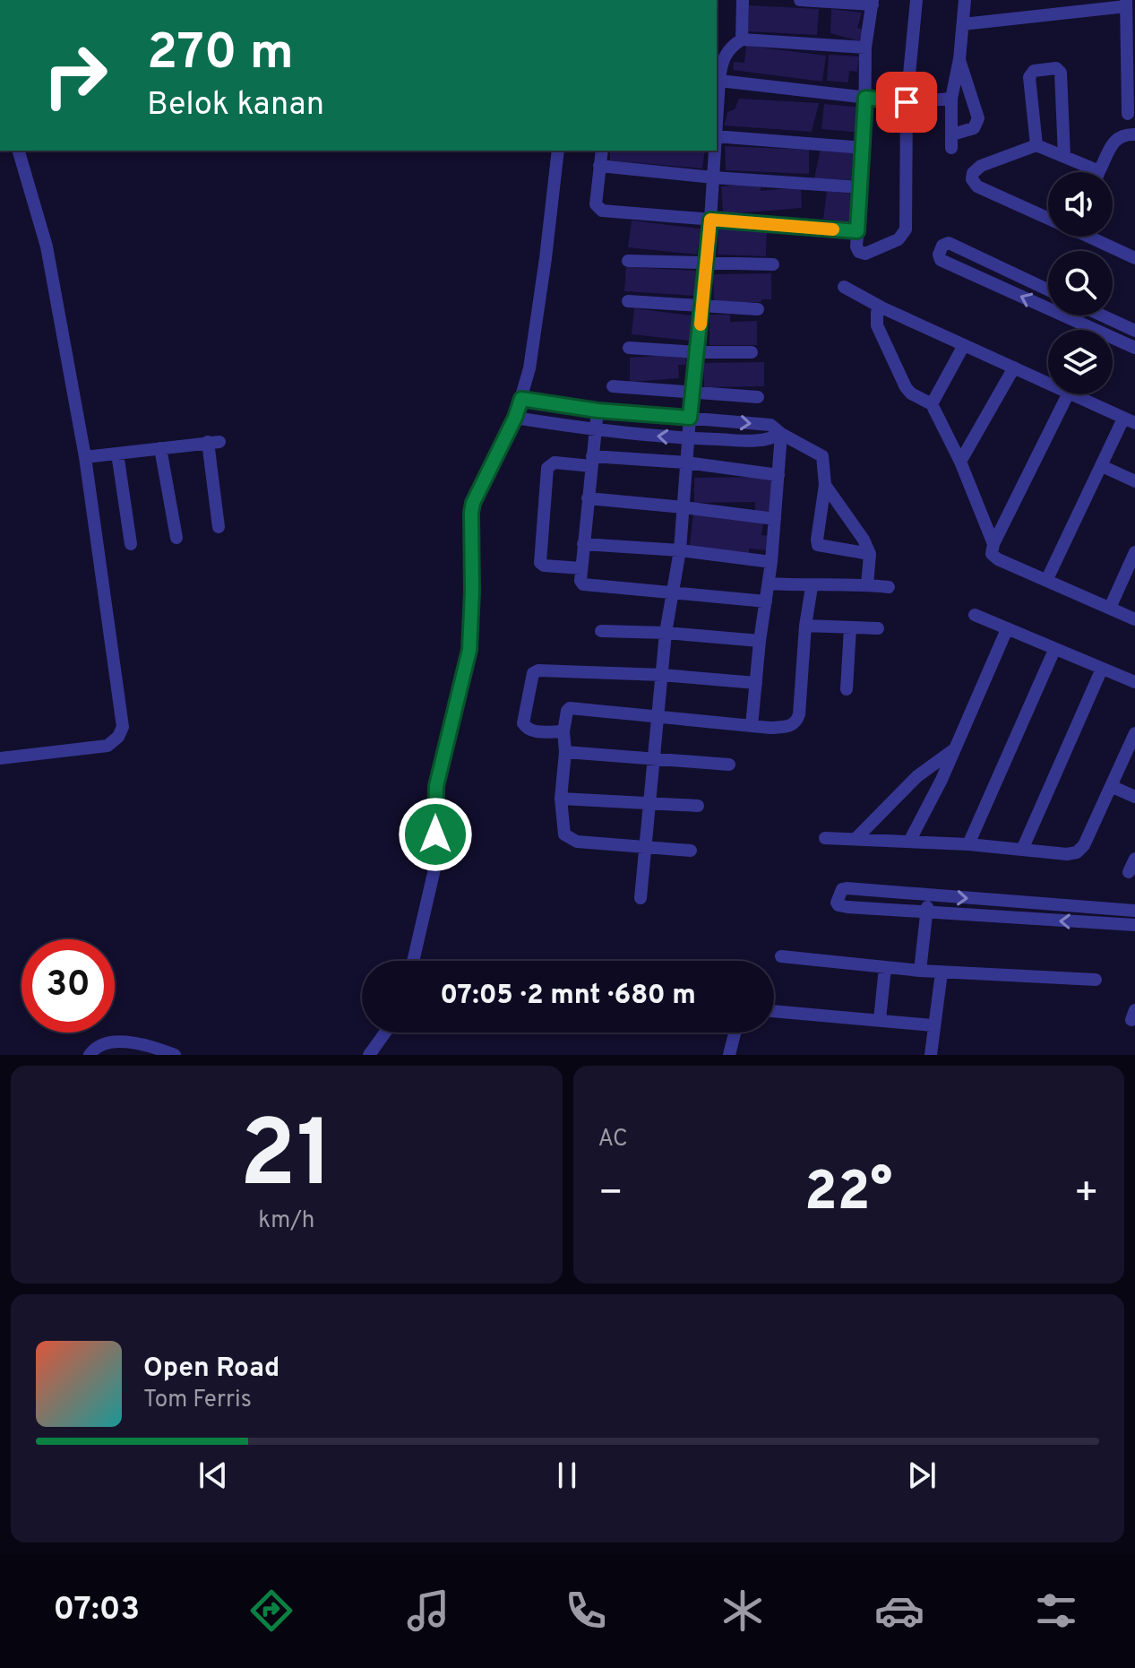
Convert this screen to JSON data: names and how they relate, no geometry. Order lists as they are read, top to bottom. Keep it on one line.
{"page":{"turn":["270 m","Belok kanan"],"limit":"30","trip":"07:05 · 2 mnt · 680 m","tile":[["21","km/h"],"AC"],"heat":["−","22°","+"],"song":["Open Road","Tom Ferris"],"tabs":"07:03"}}
